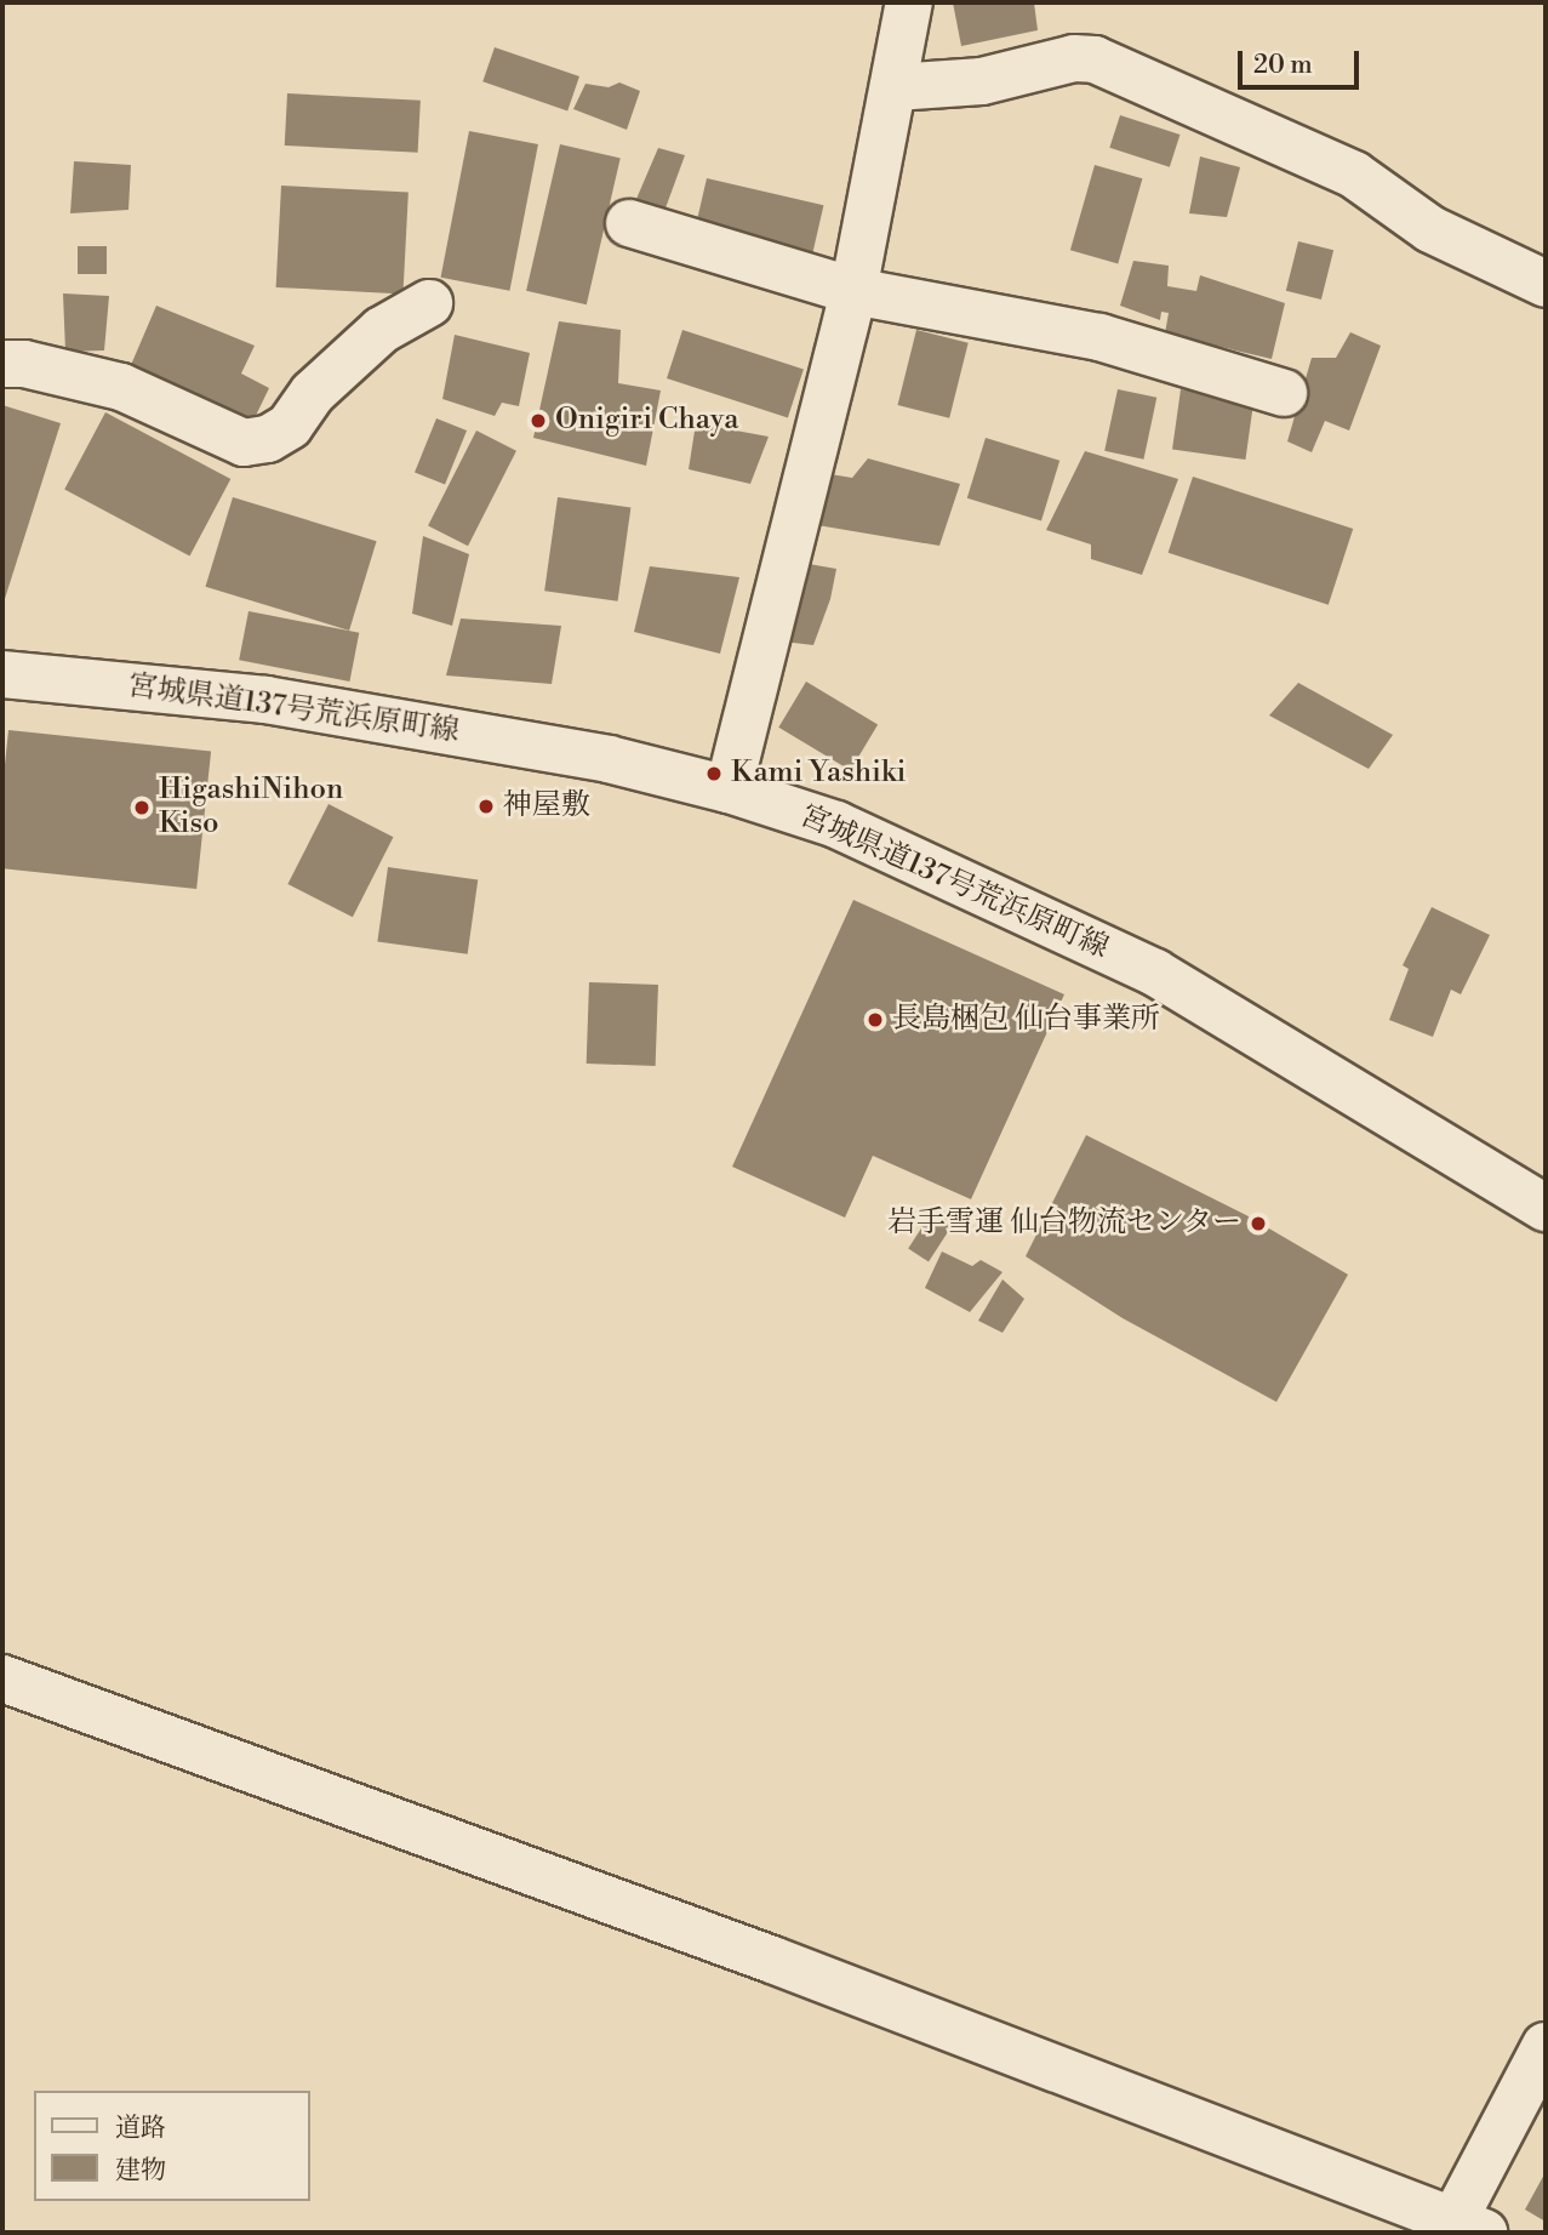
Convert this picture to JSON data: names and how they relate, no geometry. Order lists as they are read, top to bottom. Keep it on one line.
{"streets":{"street":["宮城県道137号荒浜原町線"]},"places":["Onigiri Chaya","Kami Yashiki","神屋敷","HigashiNihon Kiso","長島梱包 仙台事業所","岩手雪運 仙台物流センター"],"legend":["道路","建物"],"scale_bar":"20 m"}
